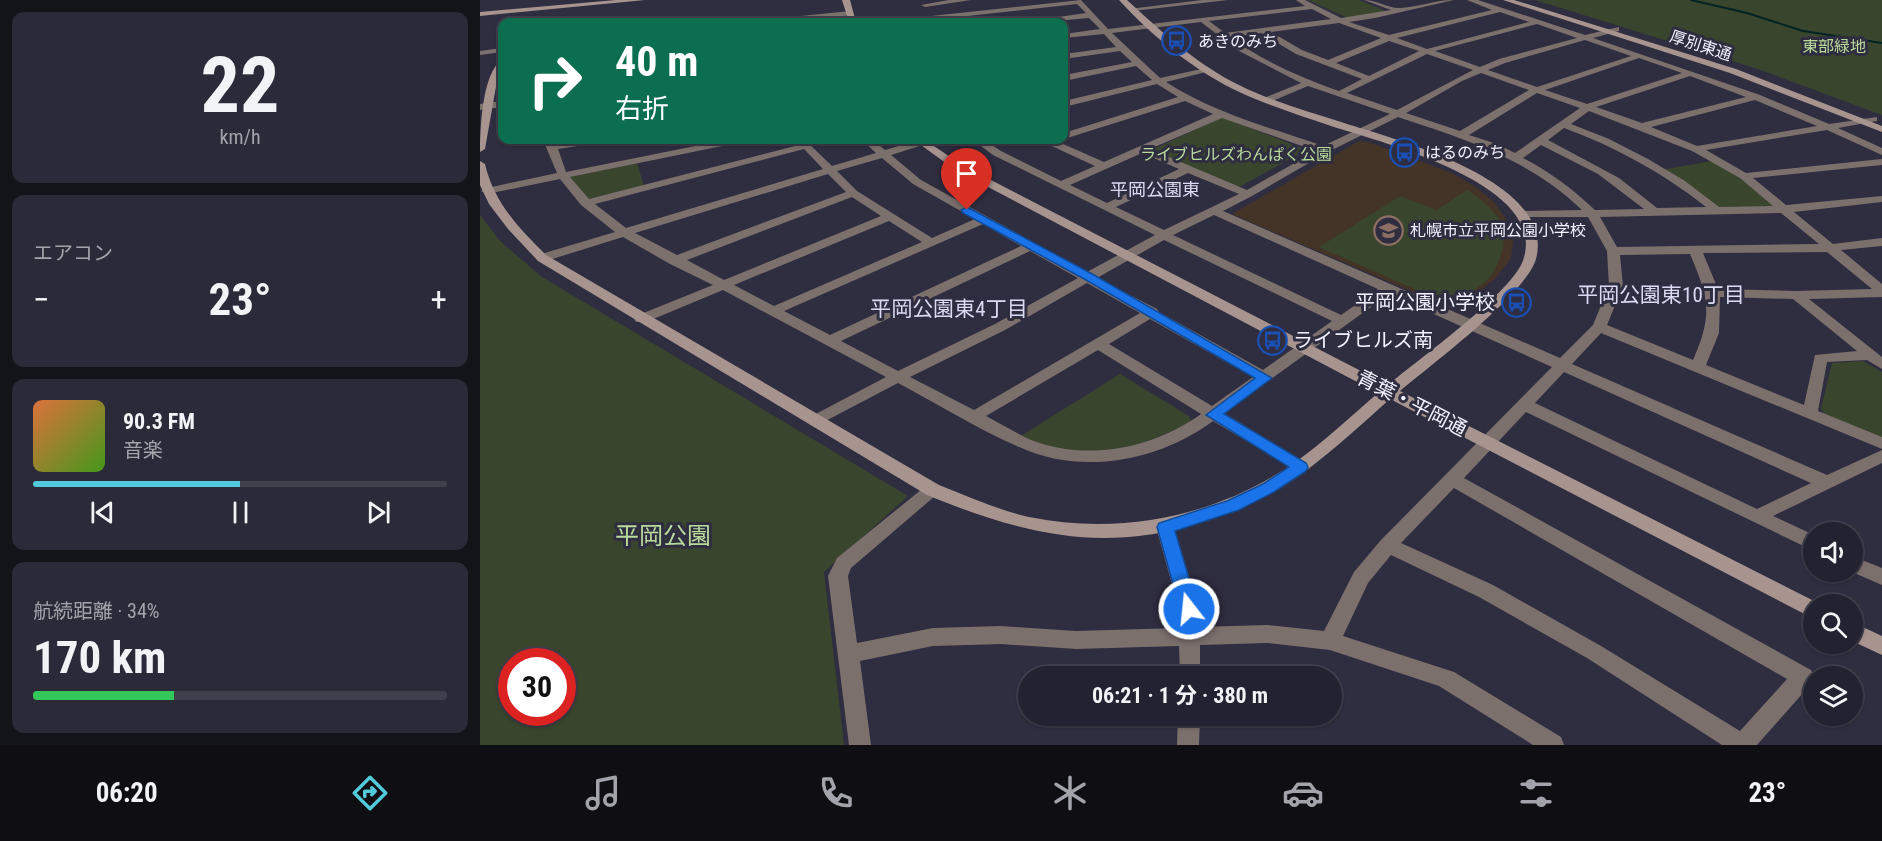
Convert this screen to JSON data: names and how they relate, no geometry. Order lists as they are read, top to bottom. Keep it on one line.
{"streets":{"street":["厚別東通","青葉・平岡通"]},"districts":["平岡公園東","平岡公園東10丁目","平岡公園東4丁目"],"parks":["東部緑地","ライブヒルズわんぱく公園","平岡公園"],"places":{"bus stop":["あきのみち","はるのみち","平岡公園小学校","ライブヒルズ南"],"school or university":["札幌市立平岡公園小学校"]},"page":{"tile":[["22","km/h"],"エアコン",["航続距離 · 34%","170 km"]],"turn":["40 m","右折"],"heat":["−","23°","+"],"song":["90.3 FM","音楽"],"limit":"30","trip":"06:21 · 1 分 · 380 m","tabs":["06:20","23°"]}}
